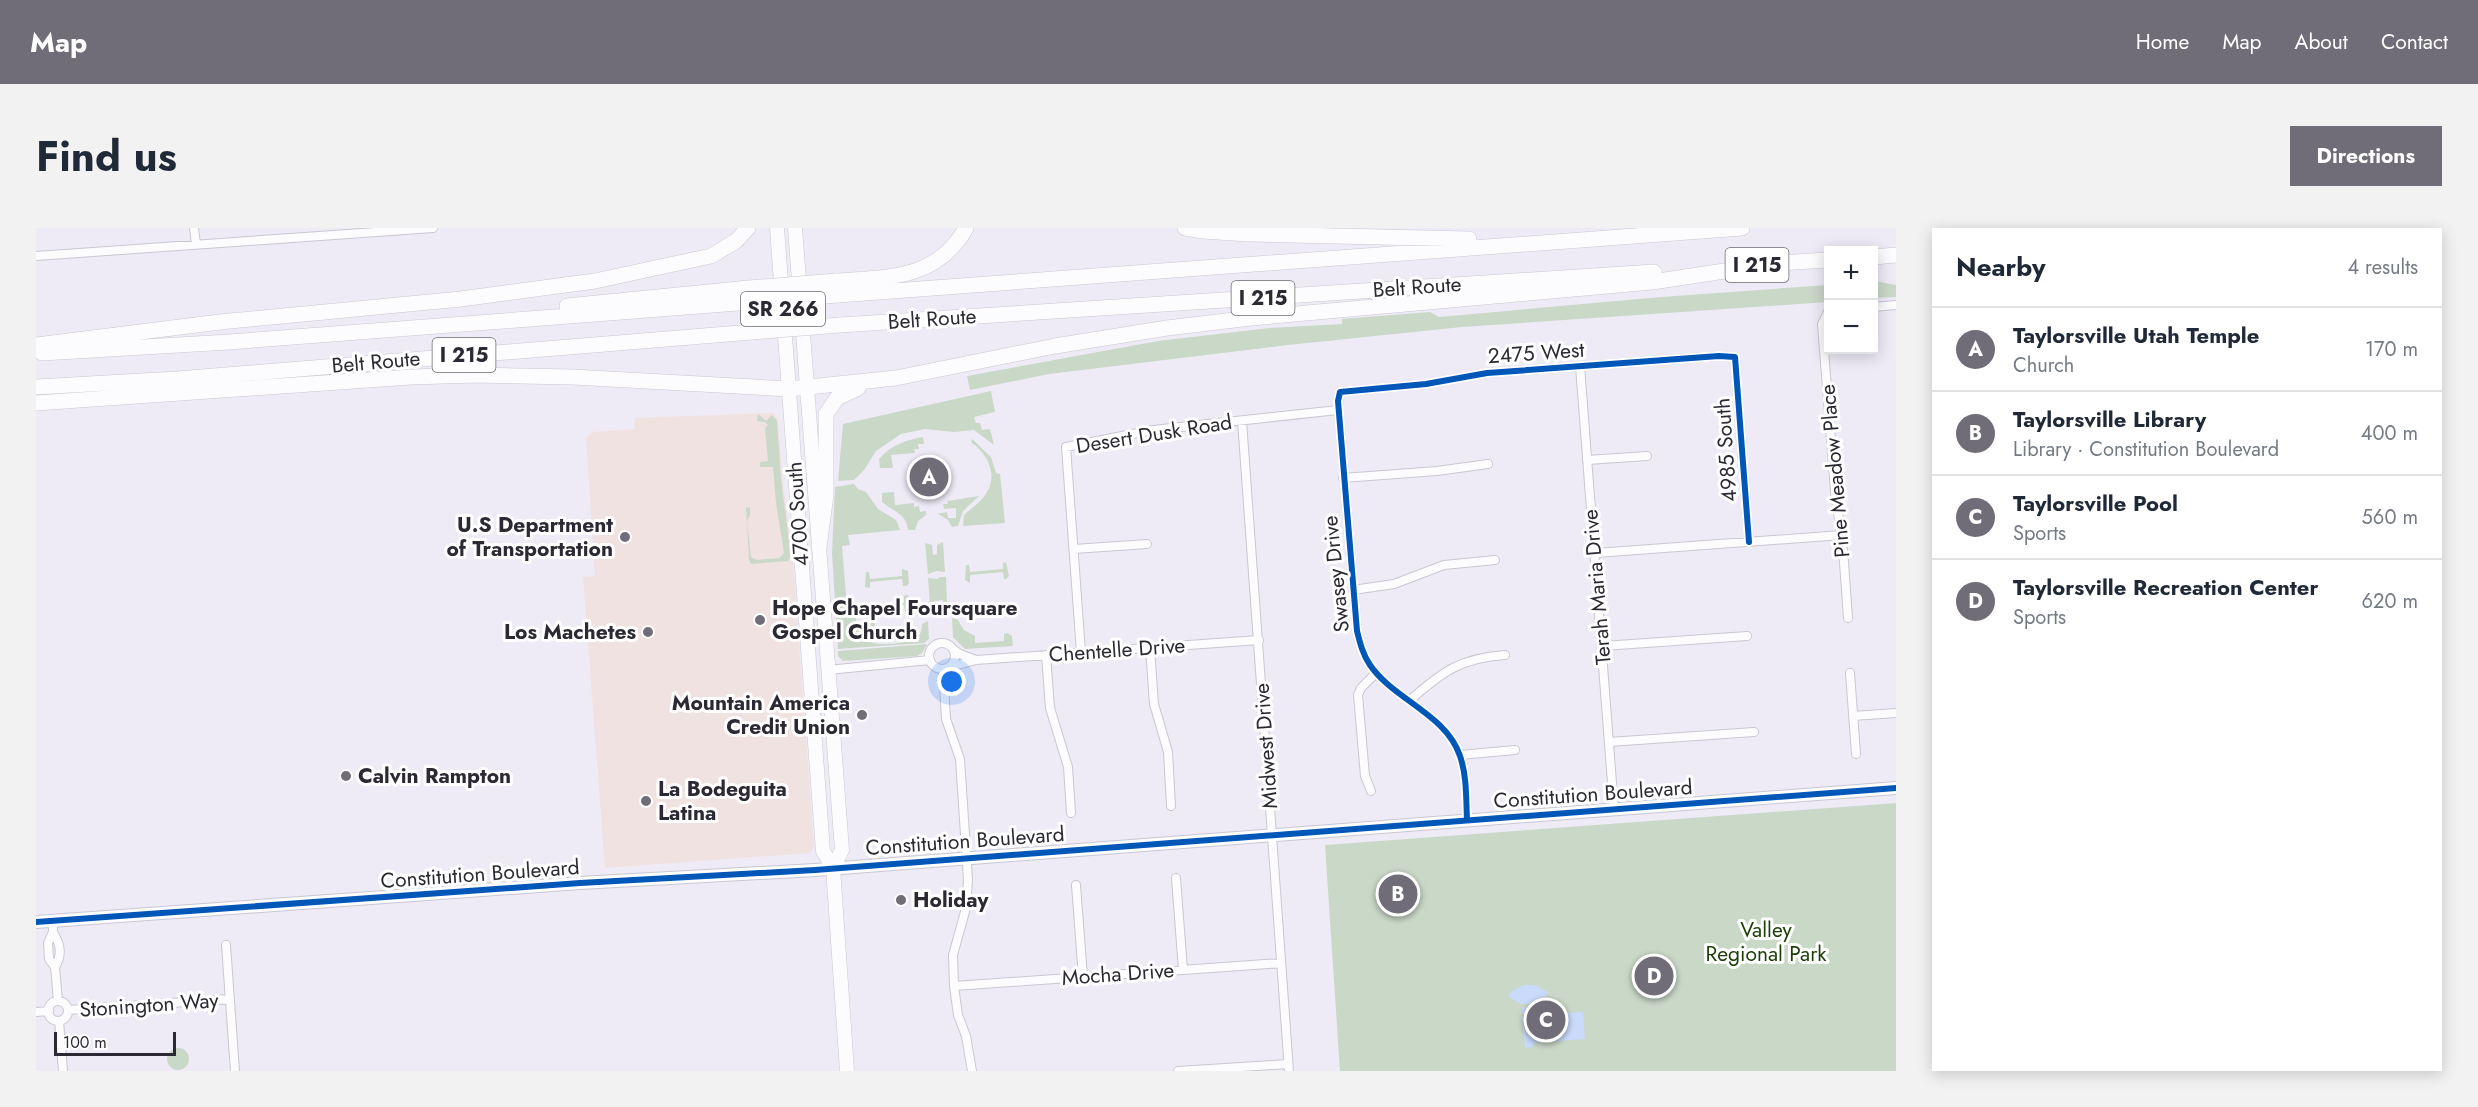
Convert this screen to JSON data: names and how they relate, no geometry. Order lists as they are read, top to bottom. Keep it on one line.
{"streets":{"highway":["I 215","Belt Route"],"main road":["SR 266","4700 South","Constitution Boulevard"],"street":["2475 West","Desert Dusk Road","4985 South","Pine Meadow Place","Swasey Drive","Terah Maria Drive","Chentelle Drive","Midwest Drive","Mocha Drive","Stonington Way"]},"crossings":[["2475 West","4985 South"],["2475 West","Swasey Drive"],["2475 West","Terah Maria Drive"],["Desert Dusk Road","Swasey Drive"],["Desert Dusk Road","Chentelle Drive"],["Desert Dusk Road","Midwest Drive"],["4700 South","Constitution Boulevard"],["Swasey Drive","Constitution Boulevard"],["Terah Maria Drive","Constitution Boulevard"],["Chentelle Drive","Midwest Drive"],["Midwest Drive","Constitution Boulevard"],["Midwest Drive","Mocha Drive"]],"parks":["Valley Regional Park"],"places":["U.S Department of Transportation","Hope Chapel Foursquare Gospel Church","Los Machetes","Mountain America Credit Union","Calvin Rampton","La Bodeguita Latina","Holiday"],"scale_bar":"100 m","page":{"header":"Map","nav":["Home","Map","About","Contact"],"title":"Find us","buttons":"Directions","heading":["Nearby","4 results"],"map_buttons":["+","−"],"list":[{"mark":"A","name":"Taylorsville Utah Temple","note":"Church","value":"170 m"},{"mark":"B","name":"Taylorsville Library","note":"Library · Constitution Boulevard","value":"400 m"},{"mark":"C","name":"Taylorsville Pool","note":"Sports","value":"560 m"},{"mark":"D","name":"Taylorsville Recreation Center","note":"Sports","value":"620 m"}],"pins":["A","B","D","C"],"scale":"100 m"}}
